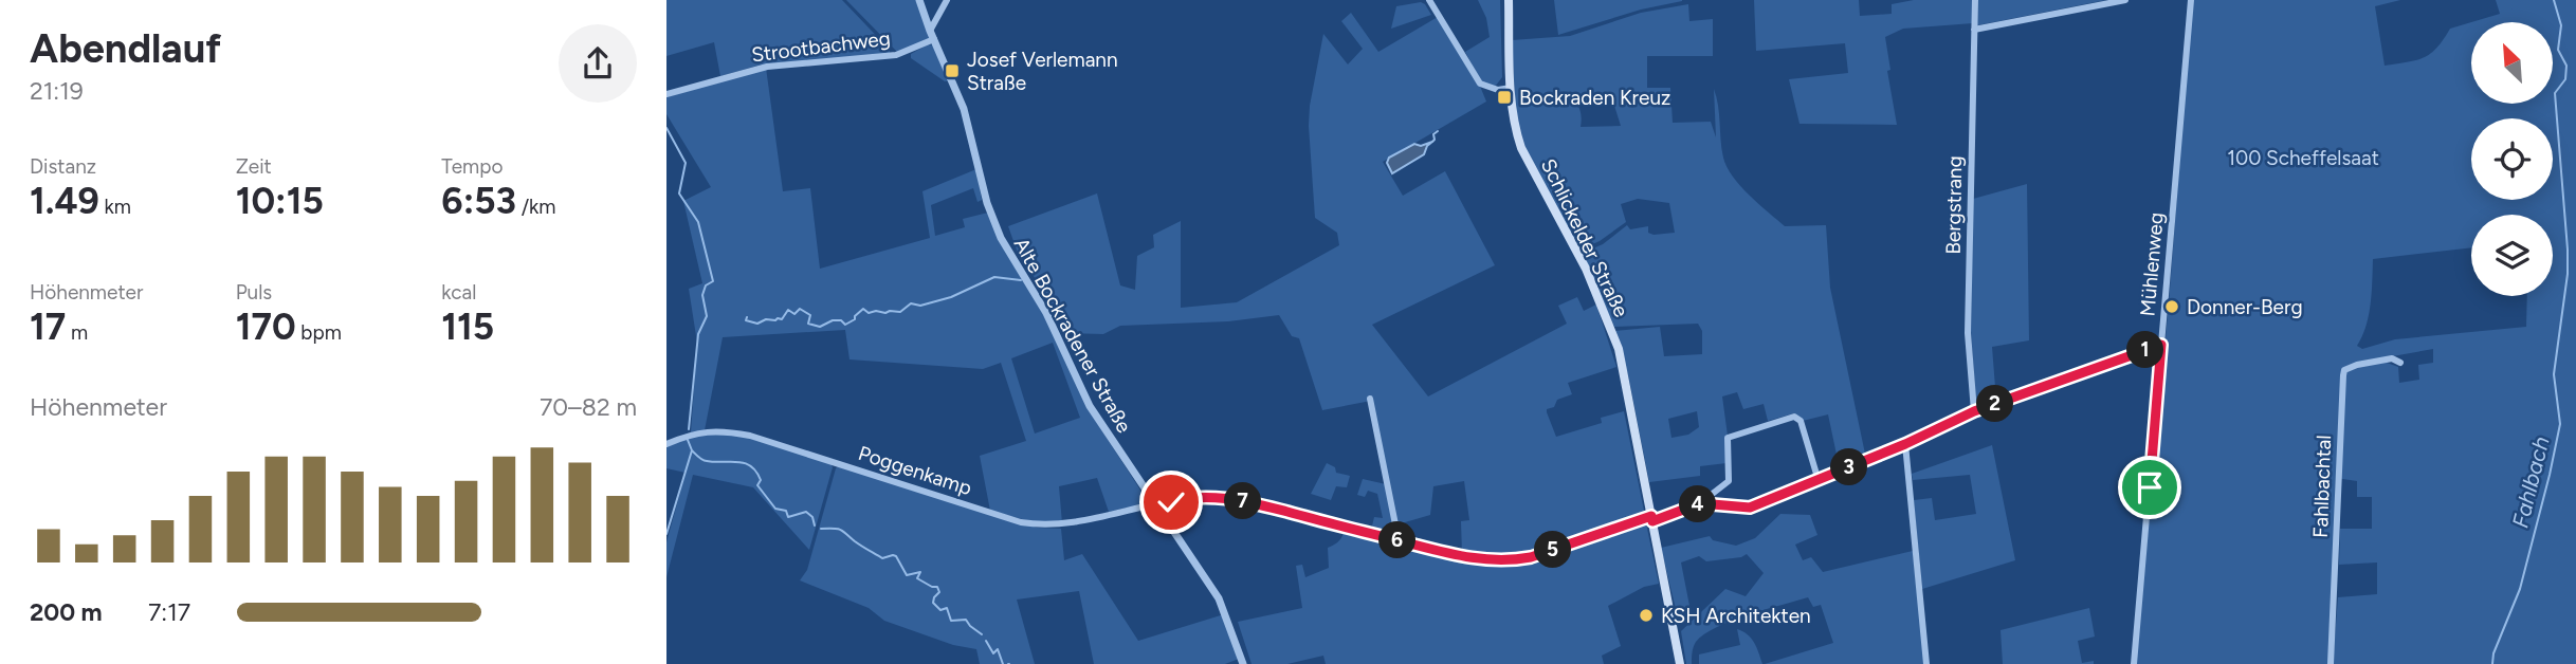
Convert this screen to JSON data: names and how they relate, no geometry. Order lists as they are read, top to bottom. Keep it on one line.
{"streets":{"main road":["Schlickelder Straße"],"street":["Strootbachweg","Bergstrang","Mühlenweg","Alte Bockradener Straße","Poggenkamp","Fahlbachtal"]},"crossings":[["Strootbachweg","Alte Bockradener Straße"],["Schlickelder Straße","Poggenkamp"],["Alte Bockradener Straße","Poggenkamp"]],"water":["Fahlbach"],"parks":["100 Scheffelsaat"],"places":{"transit":["Josef Verlemann Straße","Bockraden Kreuz"],"other":["Donner-Berg","KSH Architekten"]},"north":"top left","page":{"heading":["Abendlauf","21:19"],"stats":[["Distanz","1.49 km"],["Zeit","10:15"],["Tempo","6:53 /km"],["Höhenmeter","17 m"],["Puls","170 bpm"],["kcal","115"]],"pins":["1","2","3","7","4","6","5"],"chart":["Höhenmeter","70–82 m"],"list":[{"name":"200 m","note":"7:17"}]}}
